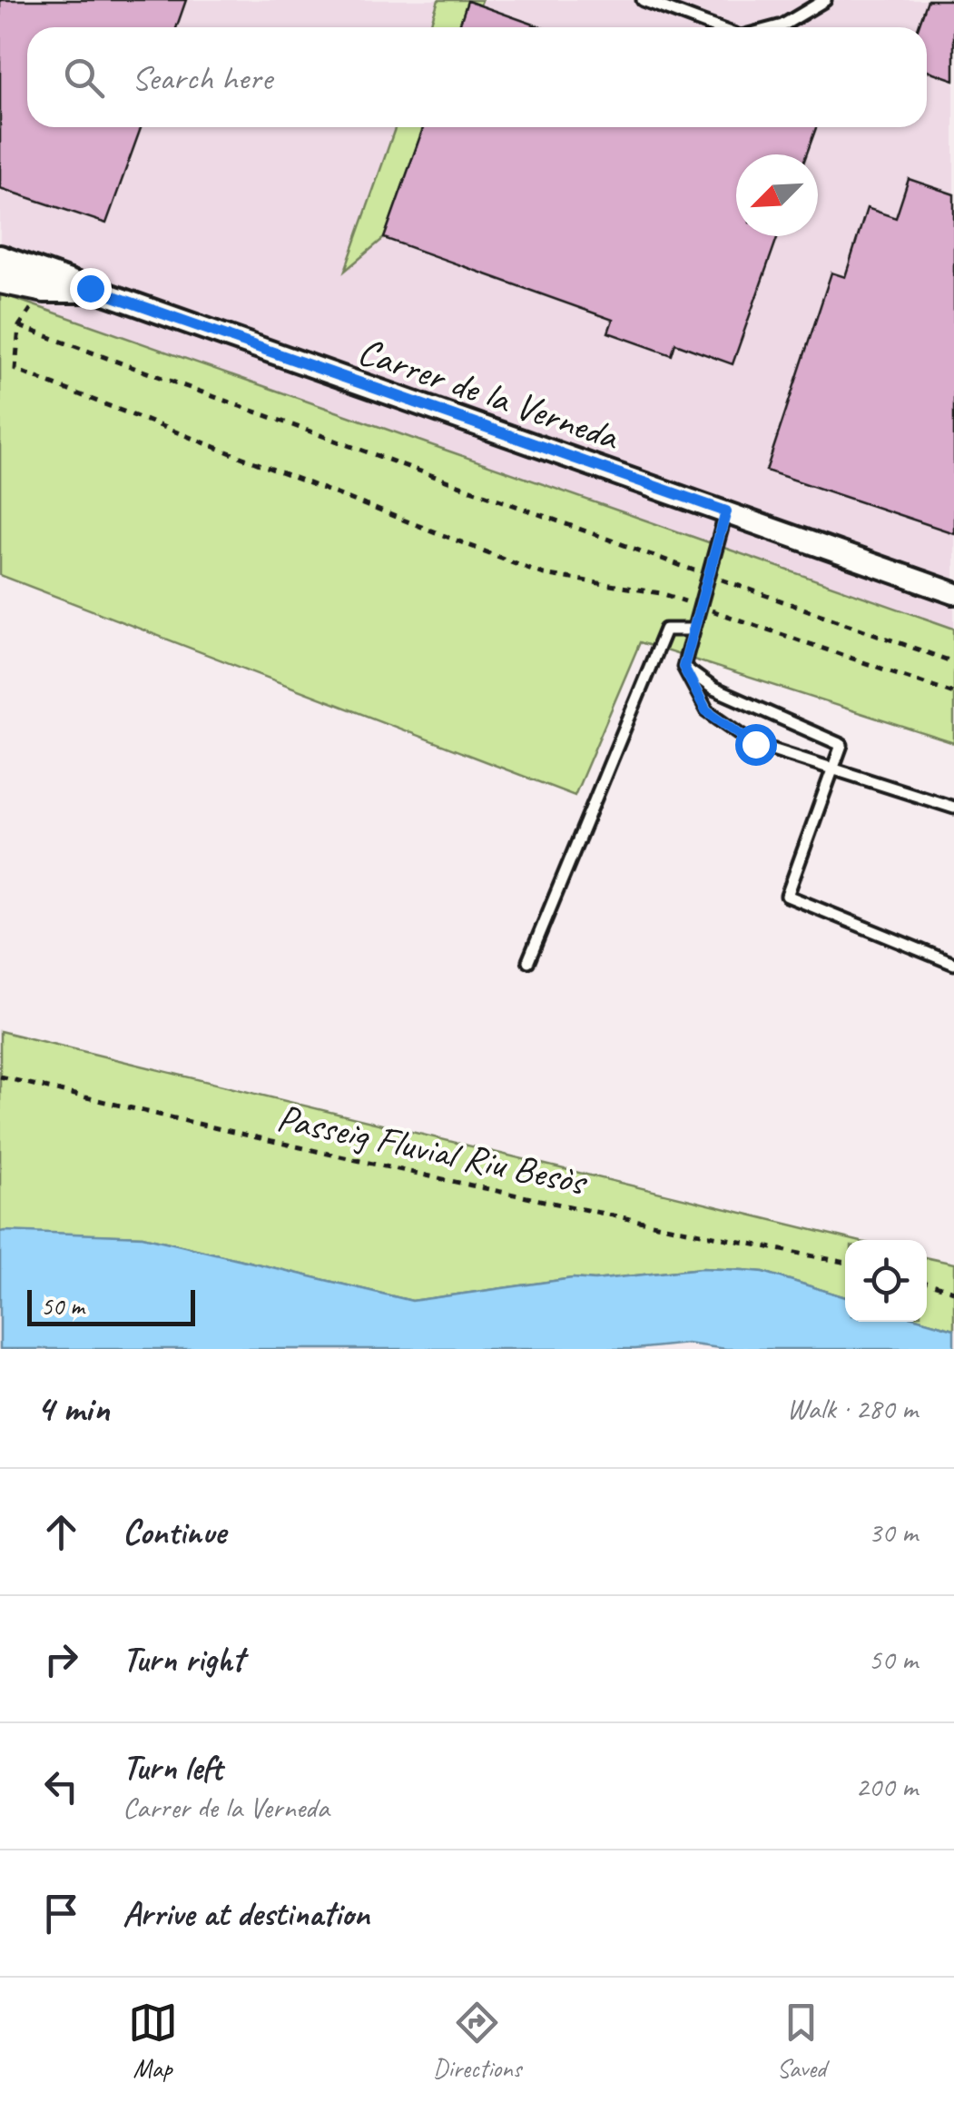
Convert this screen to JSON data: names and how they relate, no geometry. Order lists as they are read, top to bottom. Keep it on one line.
{"streets":{"street":["Carrer de la Verneda"],"path":["Passeig Fluvial Riu Besòs"]},"scale_bar":"50 m","north":"bottom left","page":{"search":"Search here","scale":"50 m","heading":["4 min","Walk · 280 m"],"list":[["Continue","30 m"],["Turn right","50 m"],["Turn left","Carrer de la Verneda","200 m"],"Arrive at destination"],"nav":["Map","Directions","Saved"]}}
